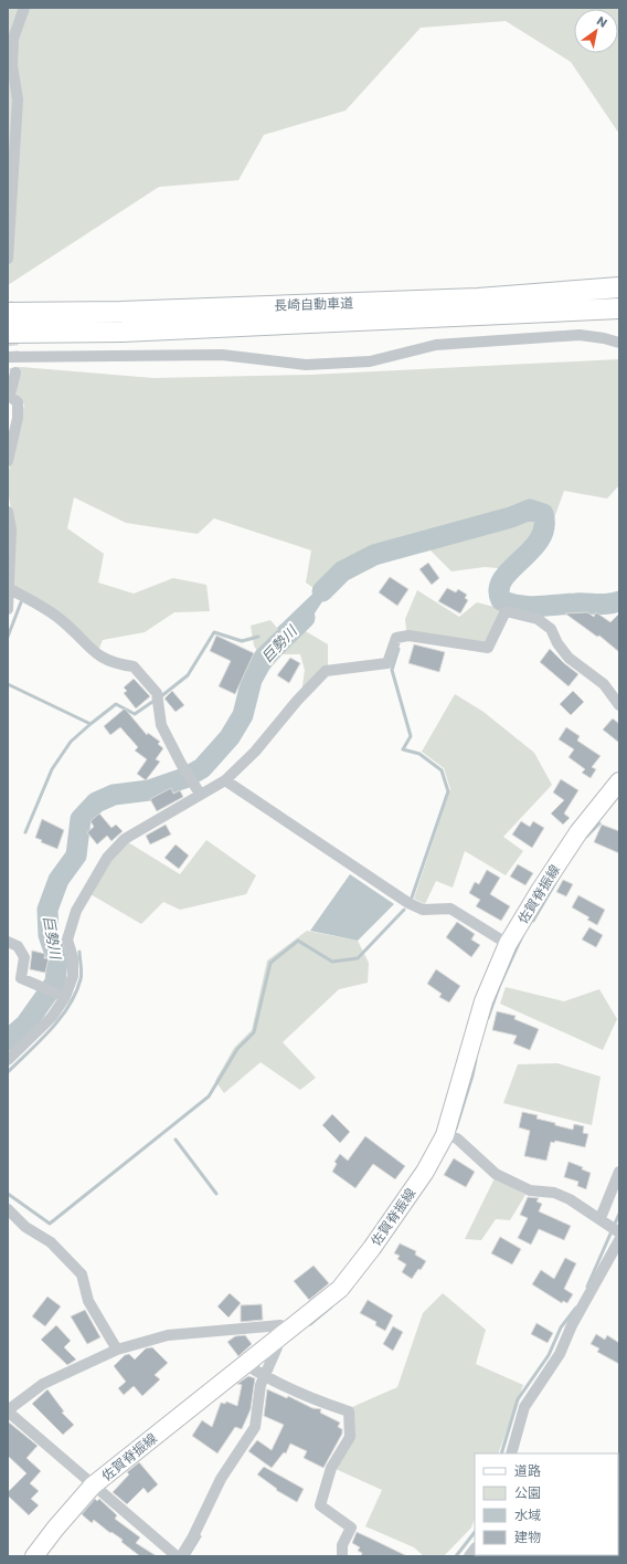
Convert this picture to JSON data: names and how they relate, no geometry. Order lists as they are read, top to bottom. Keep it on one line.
{"streets":{"highway":["長崎自動車道"],"main road":["佐賀脊振線"]},"water":["巨勢川"],"legend":["道路","公園","水域","建物"],"north":"top right"}
